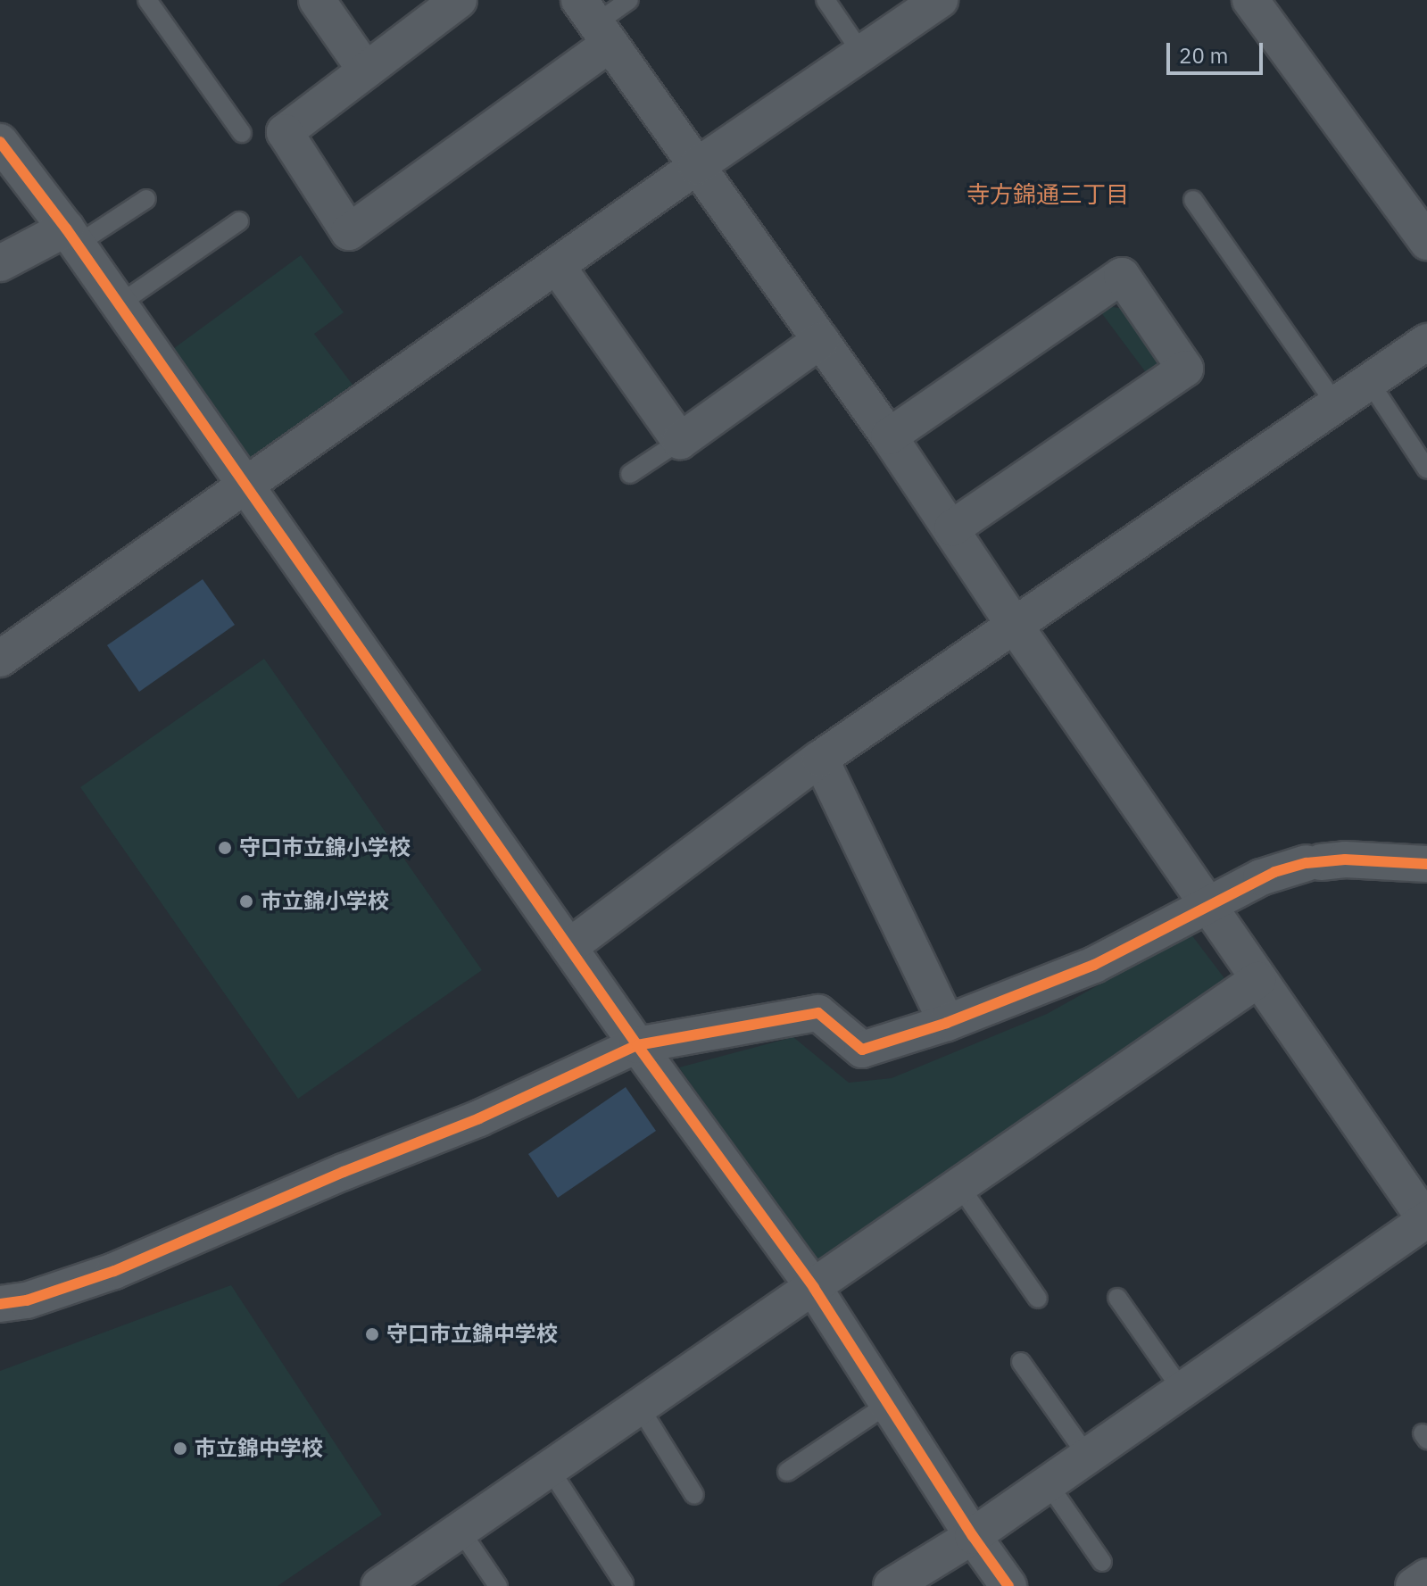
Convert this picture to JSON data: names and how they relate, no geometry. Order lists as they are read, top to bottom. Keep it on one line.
{"districts":["寺方錦通三丁目"],"places":["守口市立錦小学校","市立錦小学校","守口市立錦中学校","市立錦中学校"],"scale_bar":"20 m"}
